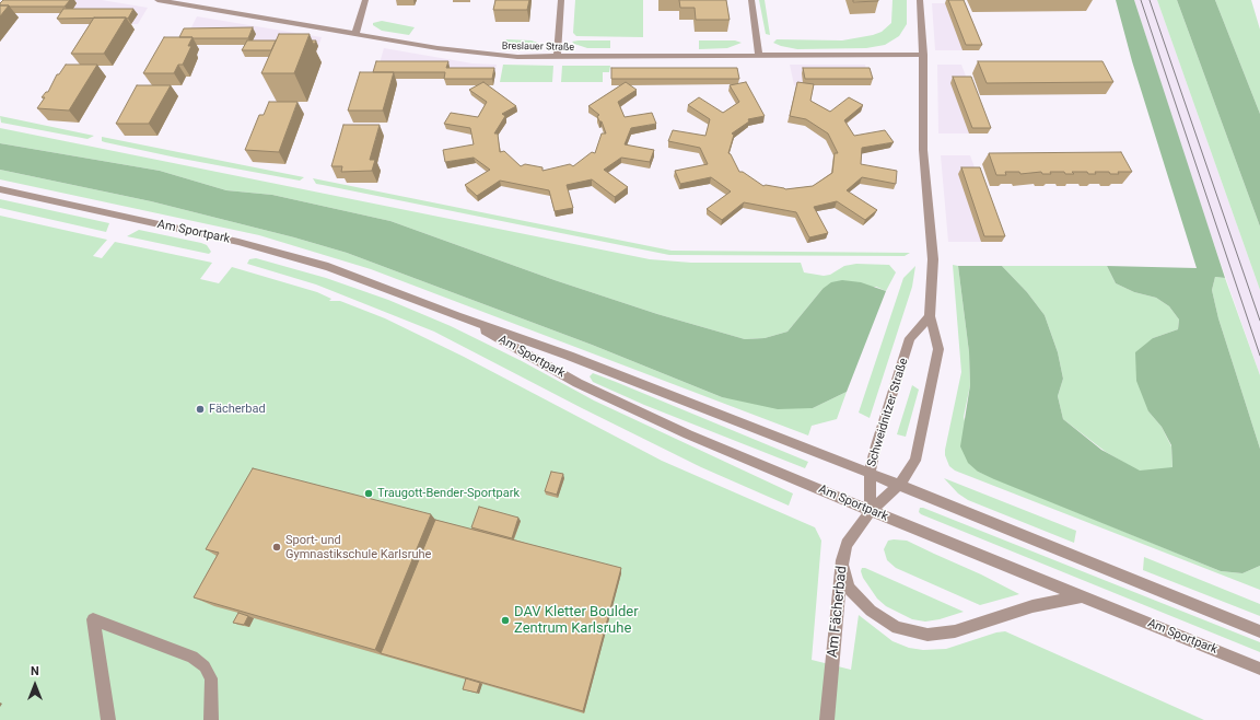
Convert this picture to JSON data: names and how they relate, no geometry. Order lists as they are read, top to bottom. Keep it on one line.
{"streets":{"street":["Breslauer Straße","Am Sportpark","Schweidnitzer Straße","Am Fächerbad"]},"crossings":[["Am Sportpark","Schweidnitzer Straße"],["Am Sportpark","Am Fächerbad"],["Schweidnitzer Straße","Am Fächerbad"]],"places":["Fächerbad","Traugott-Bender-Sportpark","Sport- und Gymnastikschule Karlsruhe","DAV Kletter Boulder Zentrum Karlsruhe"],"north":"top"}
